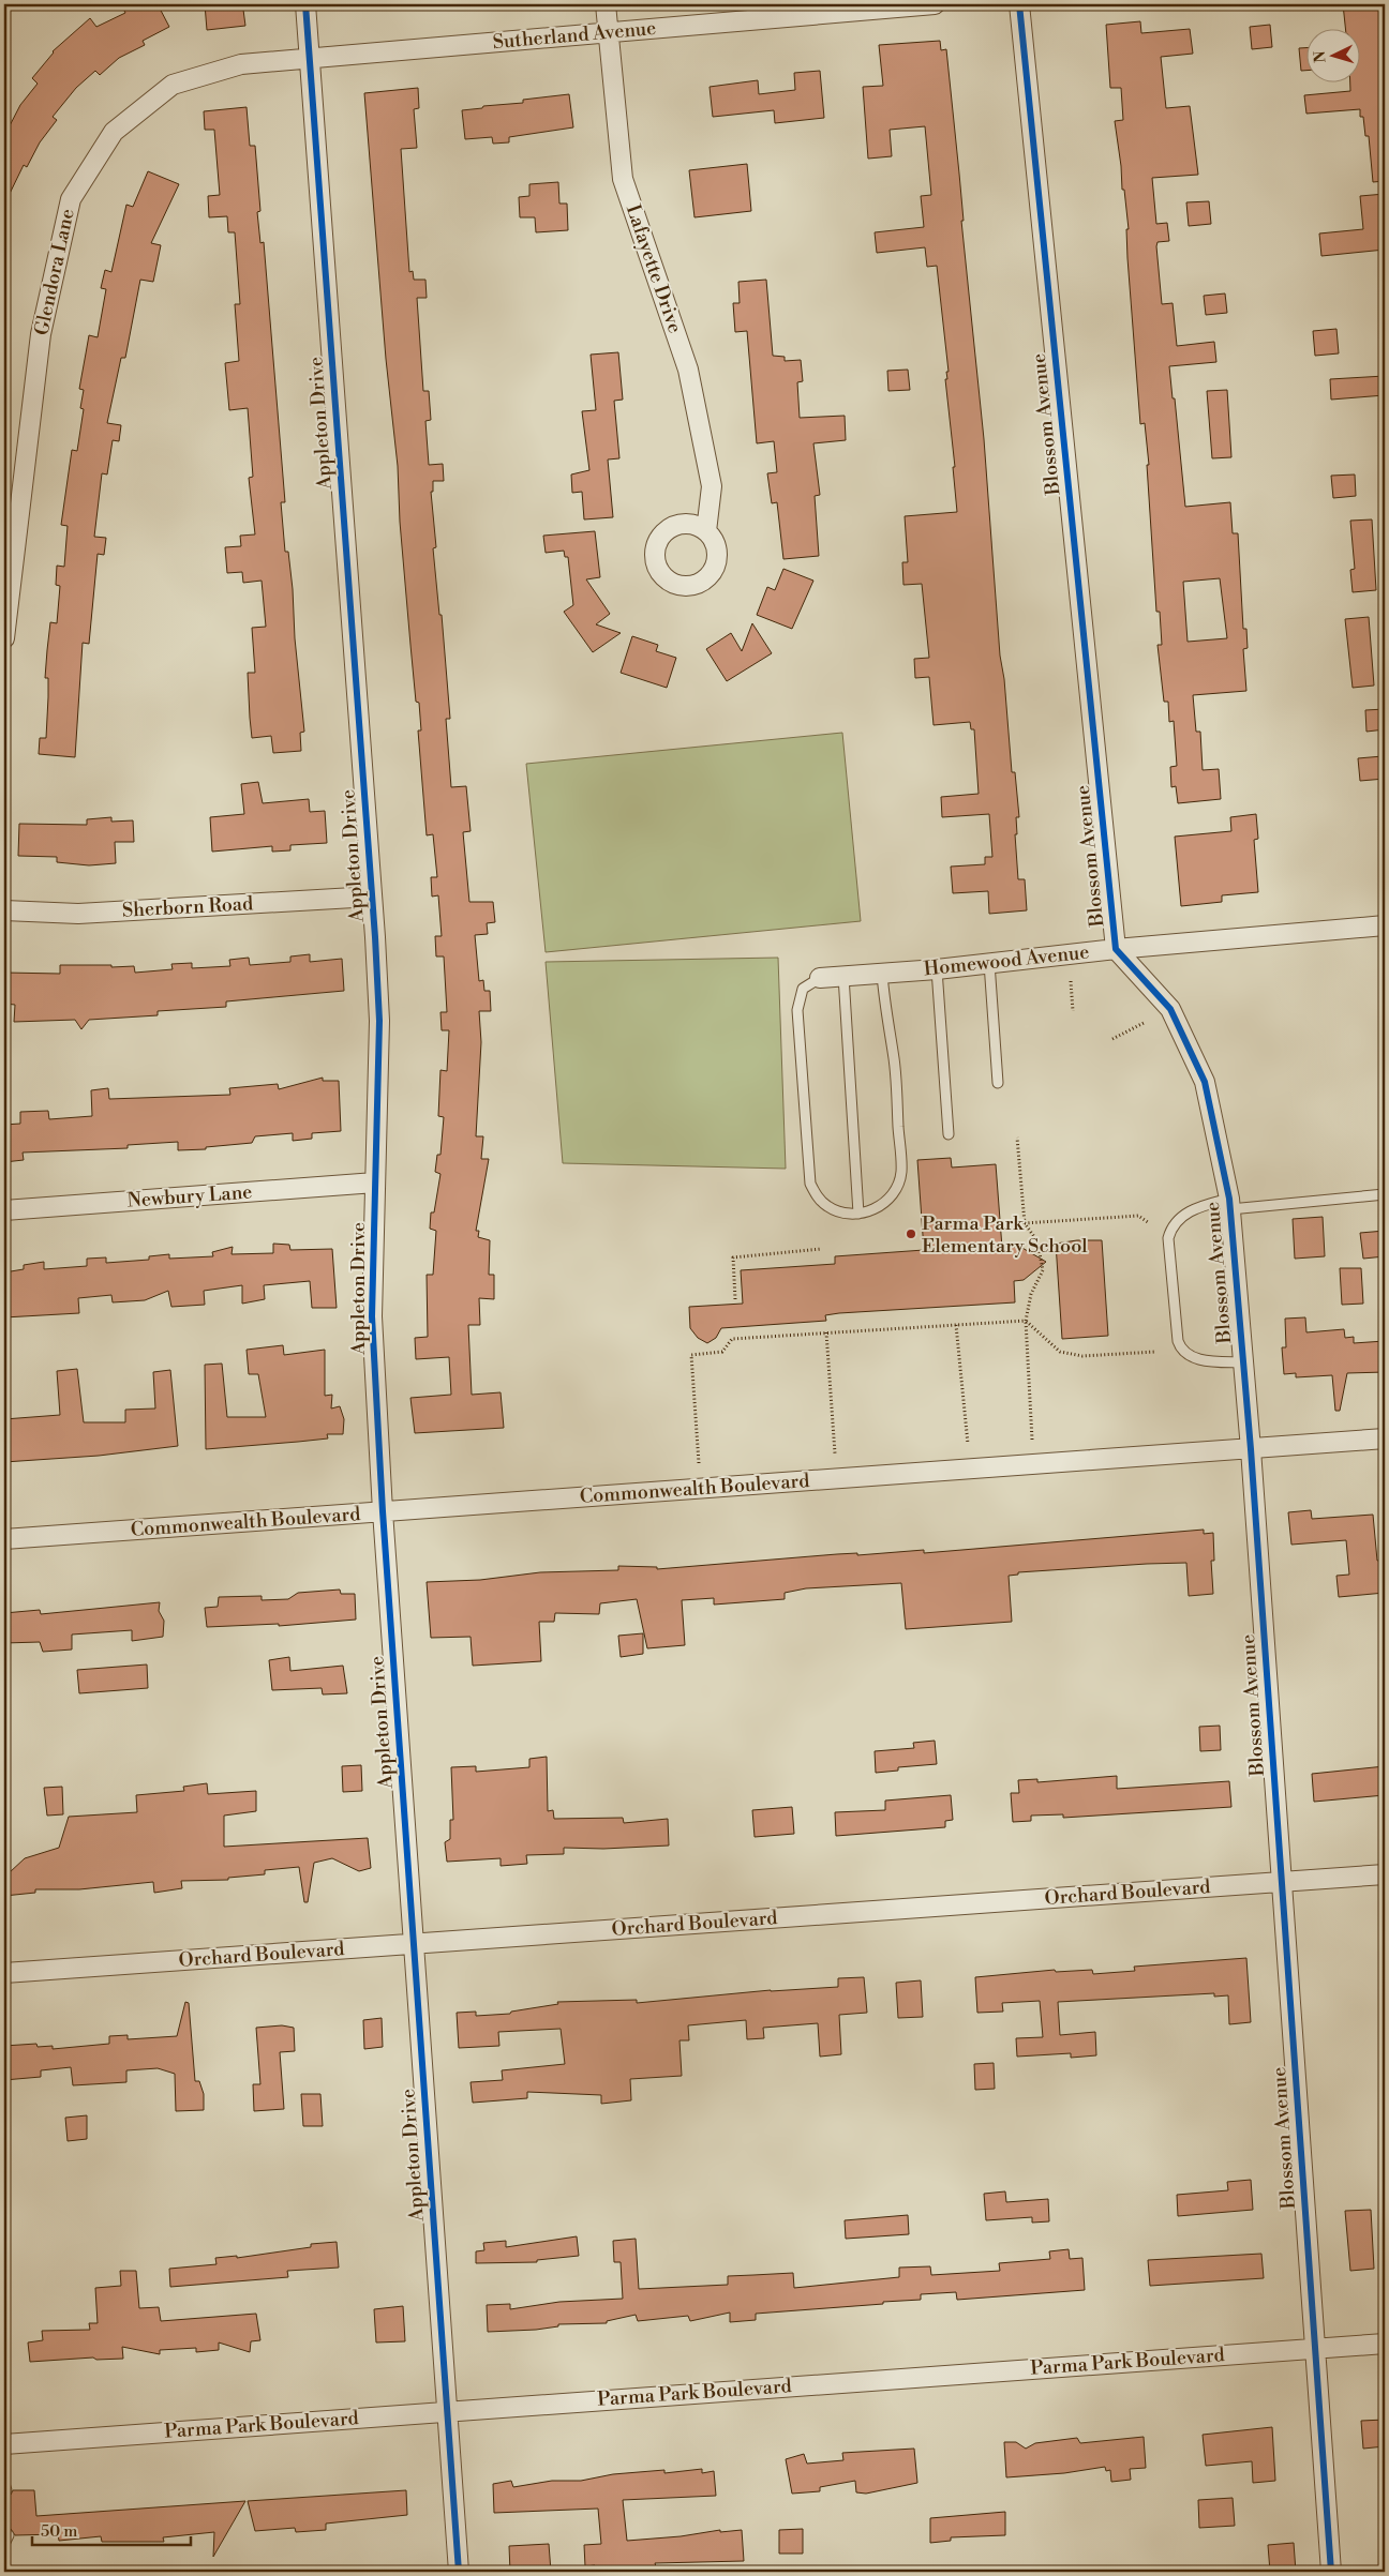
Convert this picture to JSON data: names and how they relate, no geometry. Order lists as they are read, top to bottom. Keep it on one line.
{"streets":{"street":["Sutherland Avenue","Lafayette Drive","Glendora Lane","Appleton Drive","Blossom Avenue","Sherborn Road","Homewood Avenue","Newbury Lane","Commonwealth Boulevard","Orchard Boulevard","Parma Park Boulevard"]},"crossings":[["Sutherland Avenue","Lafayette Drive"],["Sutherland Avenue","Glendora Lane"],["Sutherland Avenue","Appleton Drive"],["Glendora Lane","Appleton Drive"],["Appleton Drive","Sherborn Road"],["Appleton Drive","Newbury Lane"],["Appleton Drive","Commonwealth Boulevard"],["Appleton Drive","Orchard Boulevard"],["Appleton Drive","Parma Park Boulevard"],["Blossom Avenue","Homewood Avenue"],["Blossom Avenue","Commonwealth Boulevard"],["Blossom Avenue","Orchard Boulevard"],["Blossom Avenue","Parma Park Boulevard"]],"places":["Parma Park Elementary School"],"scale_bar":"50 m","north":"left"}
